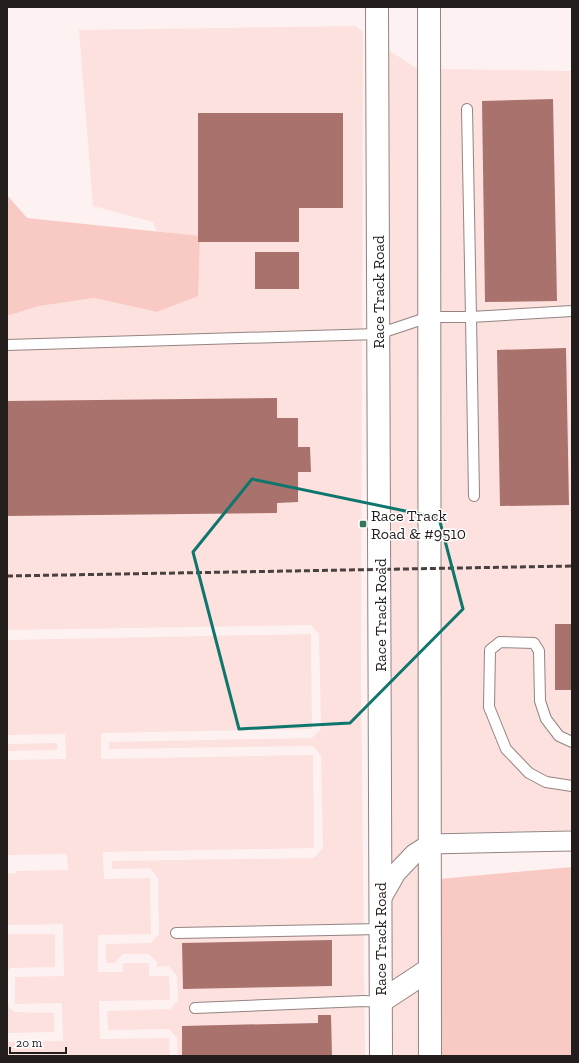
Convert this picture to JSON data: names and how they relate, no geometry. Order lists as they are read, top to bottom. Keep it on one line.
{"streets":{"main road":["Race Track Road"]},"places":{"transit":["Race Track Road & #9510"]},"scale_bar":"20 m"}
